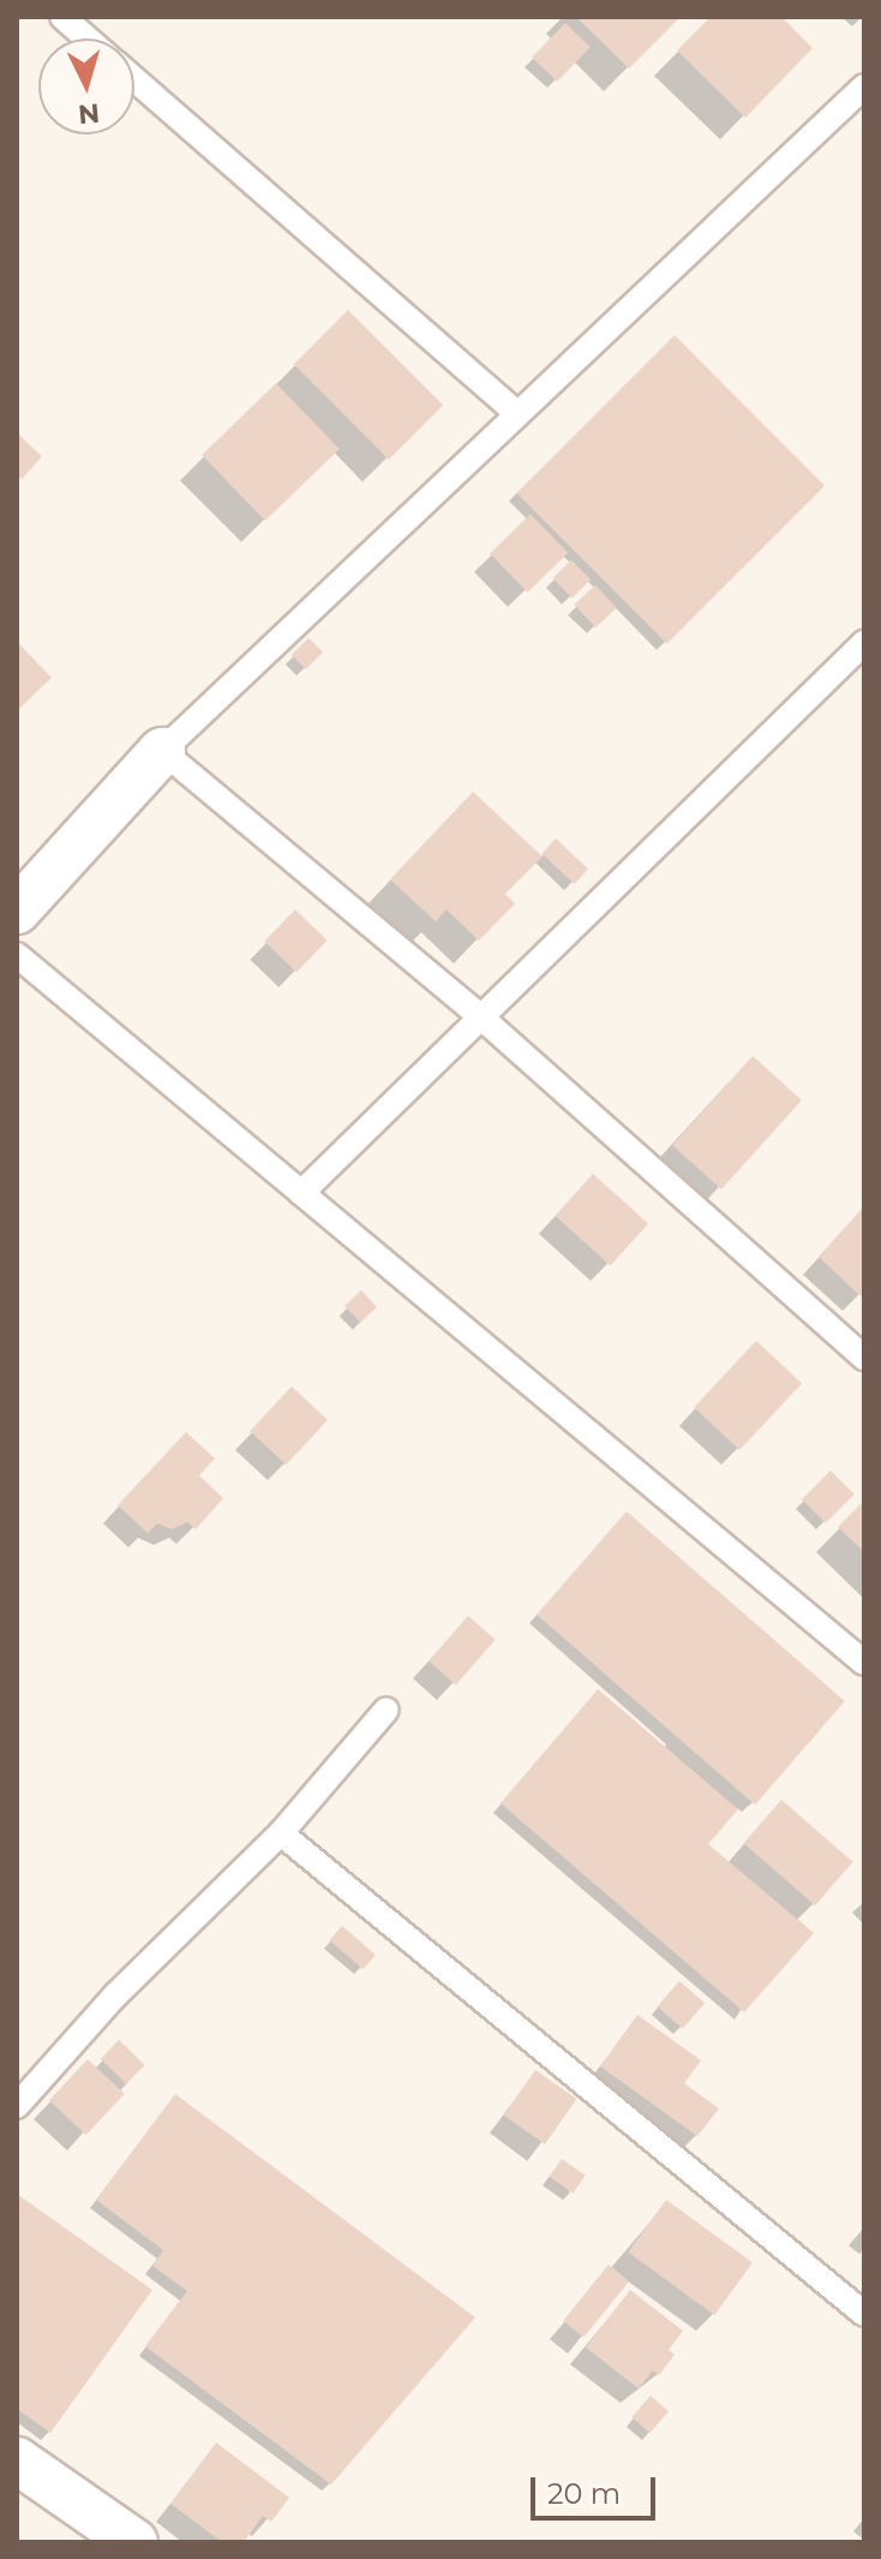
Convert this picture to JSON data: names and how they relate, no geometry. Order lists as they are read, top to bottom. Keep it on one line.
{"scale_bar":"20 m","north":"bottom"}
